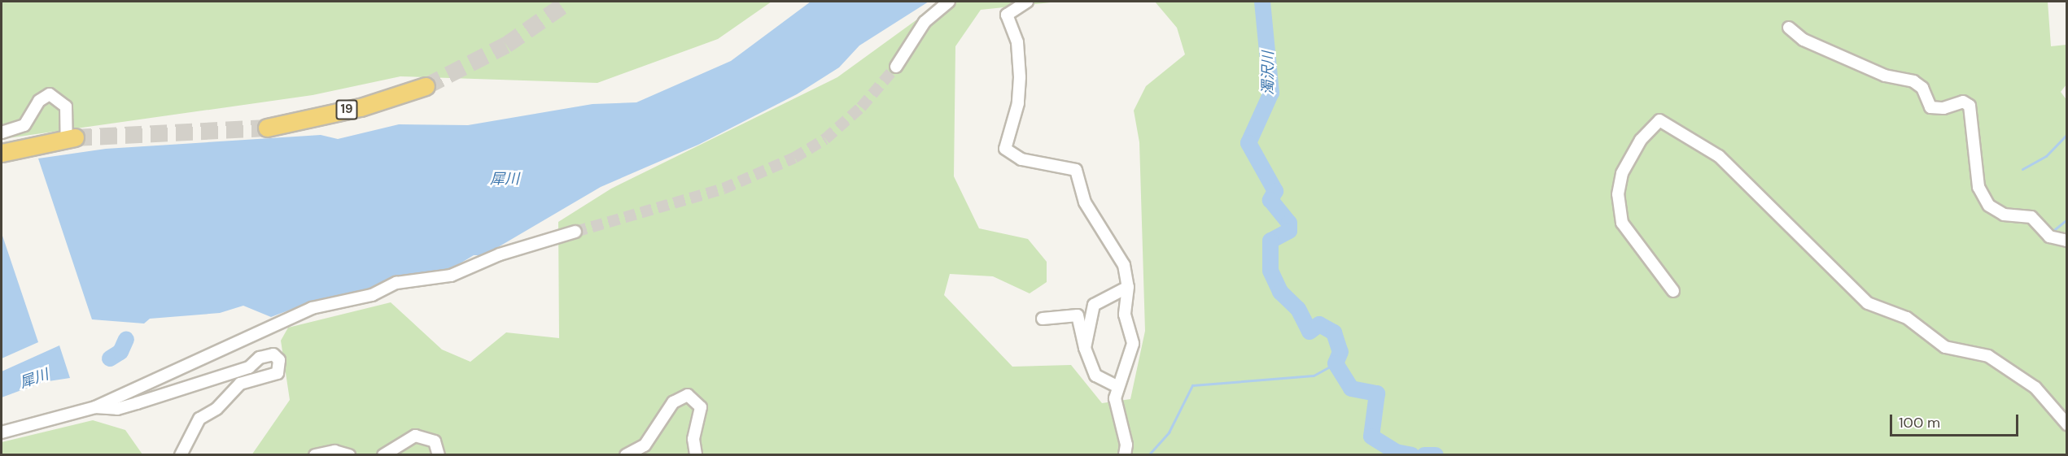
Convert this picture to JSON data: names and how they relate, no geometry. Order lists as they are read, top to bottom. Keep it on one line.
{"streets":{"highway":["19"]},"water":["濁沢川","犀川"],"scale_bar":"100 m"}
